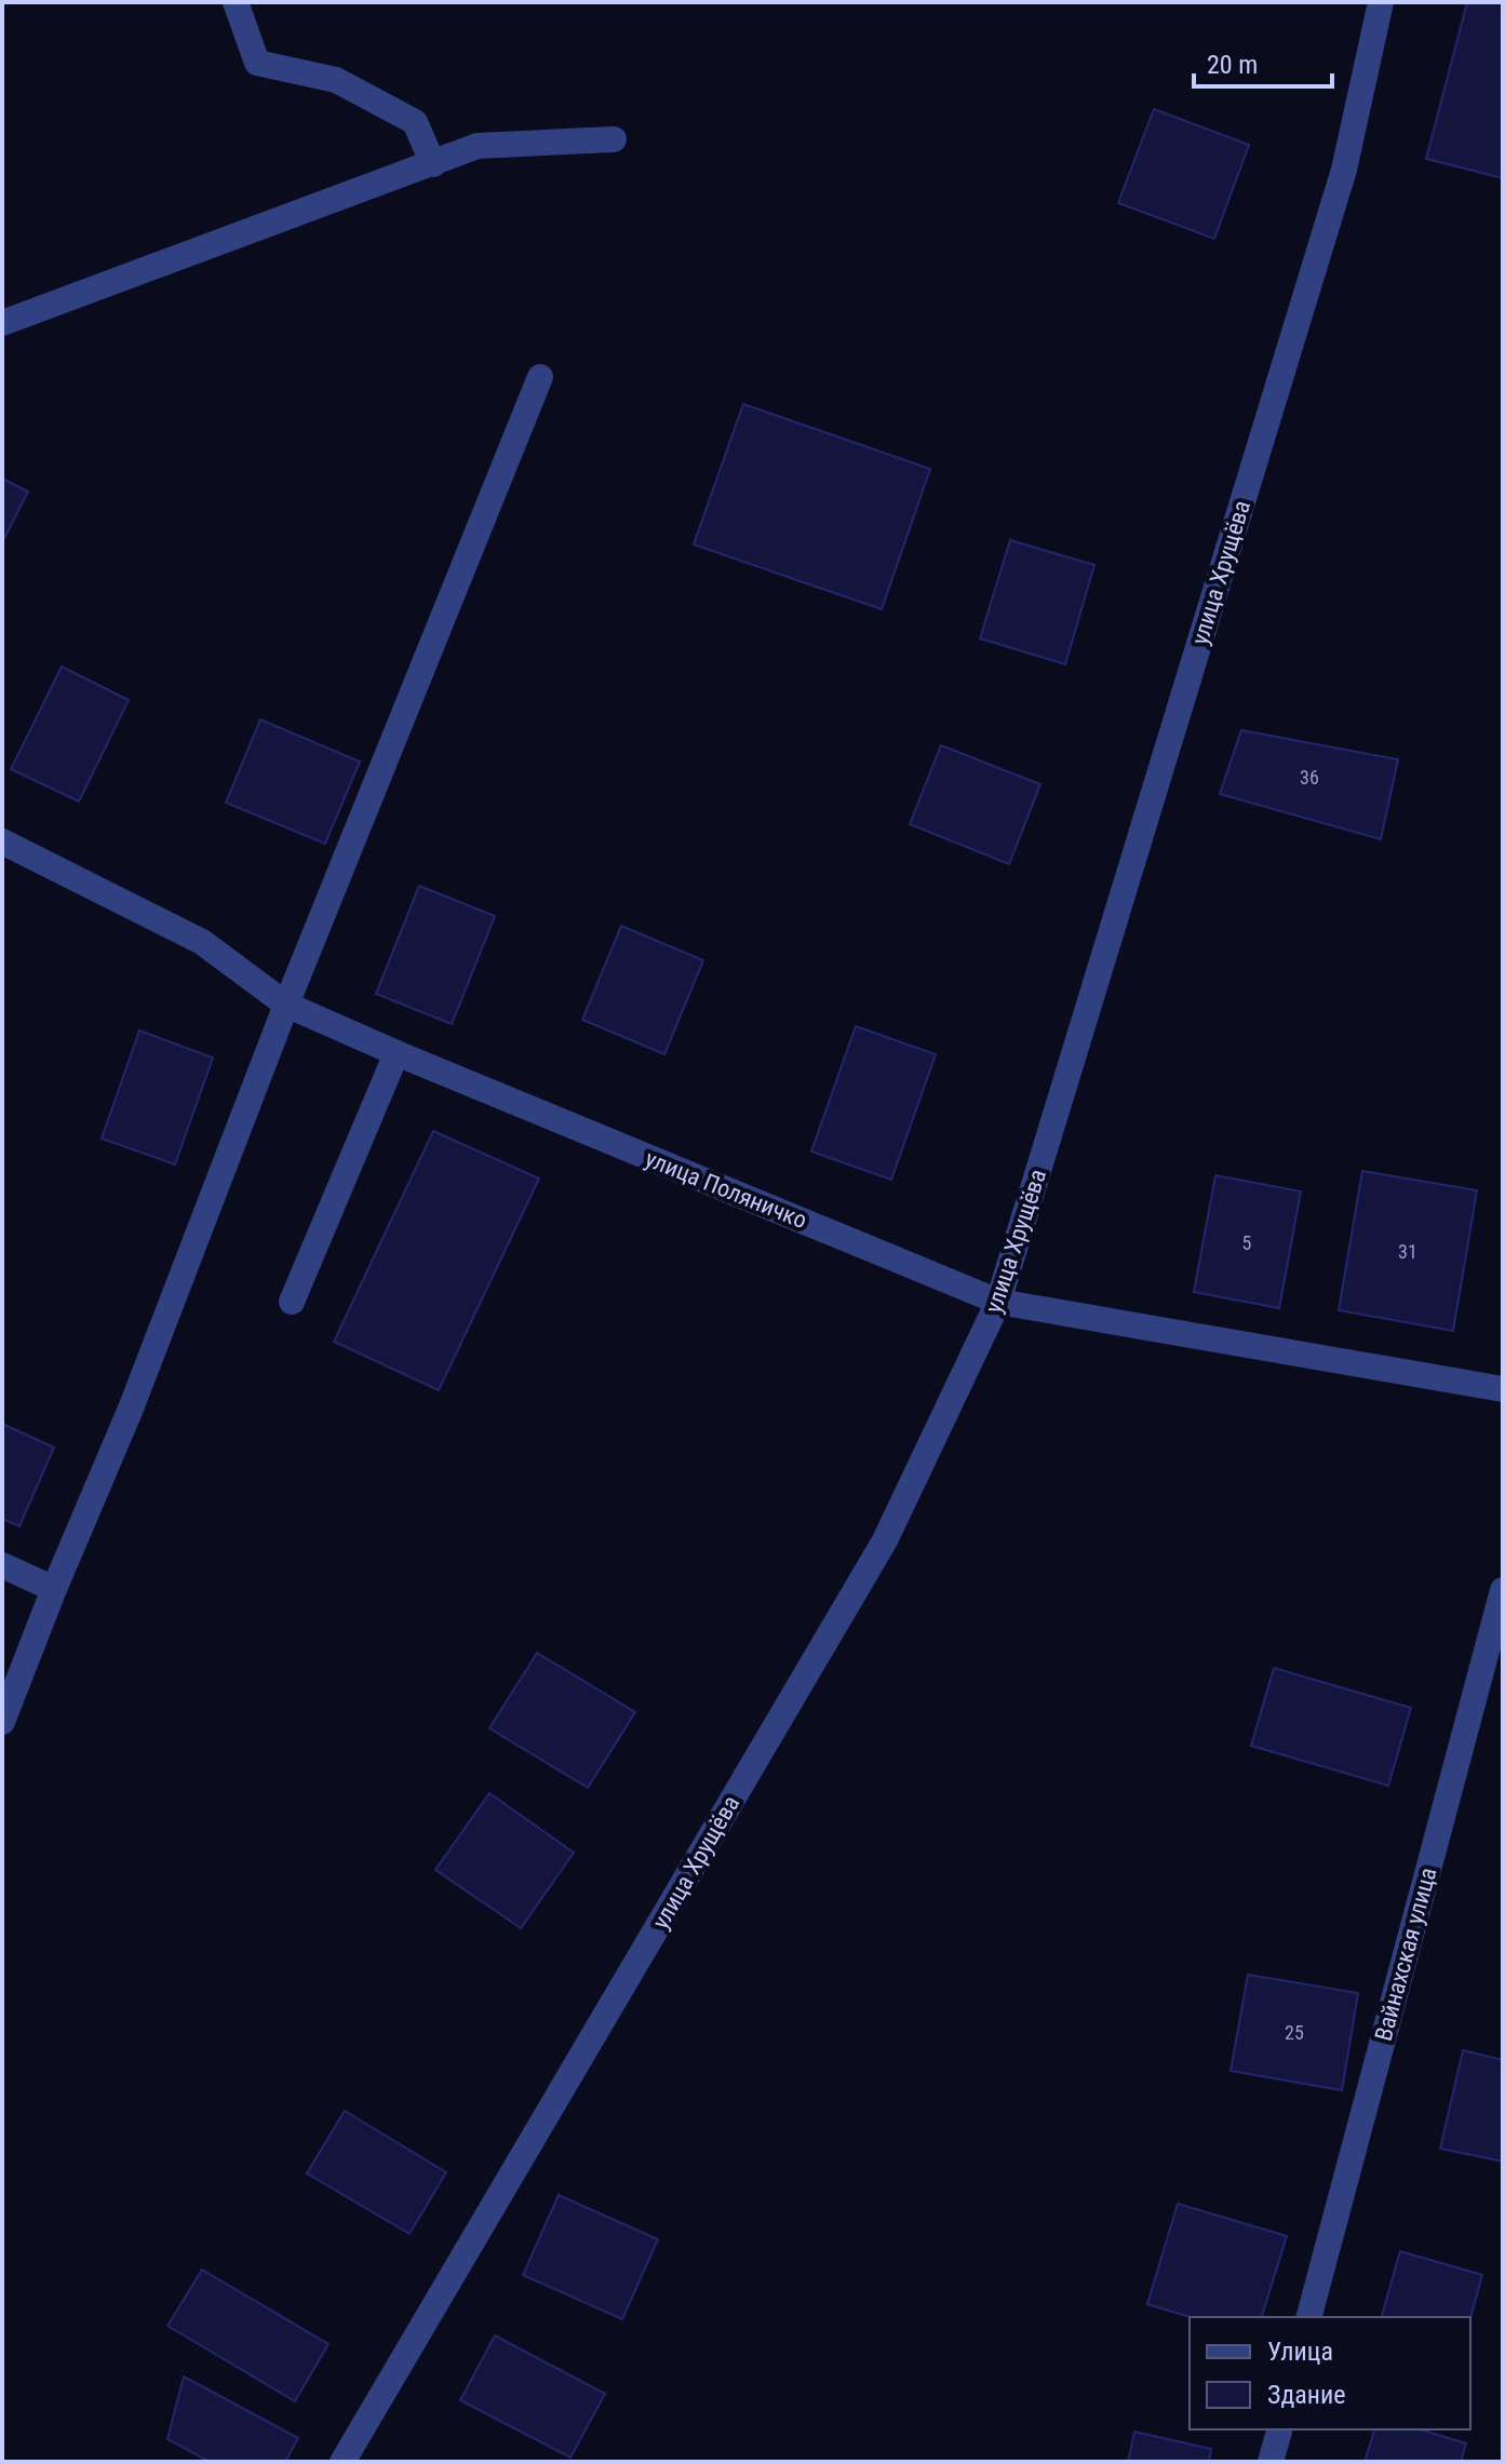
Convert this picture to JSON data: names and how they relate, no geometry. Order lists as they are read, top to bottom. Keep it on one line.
{"streets":{"street":["улица Хрущёва","улица Поляничко","Вайнахская улица"]},"crossings":[["улица Хрущёва","улица Поляничко"]],"house_numbers":["36","5","31","25"],"legend":["Улица","Здание"],"scale_bar":"20 m"}
